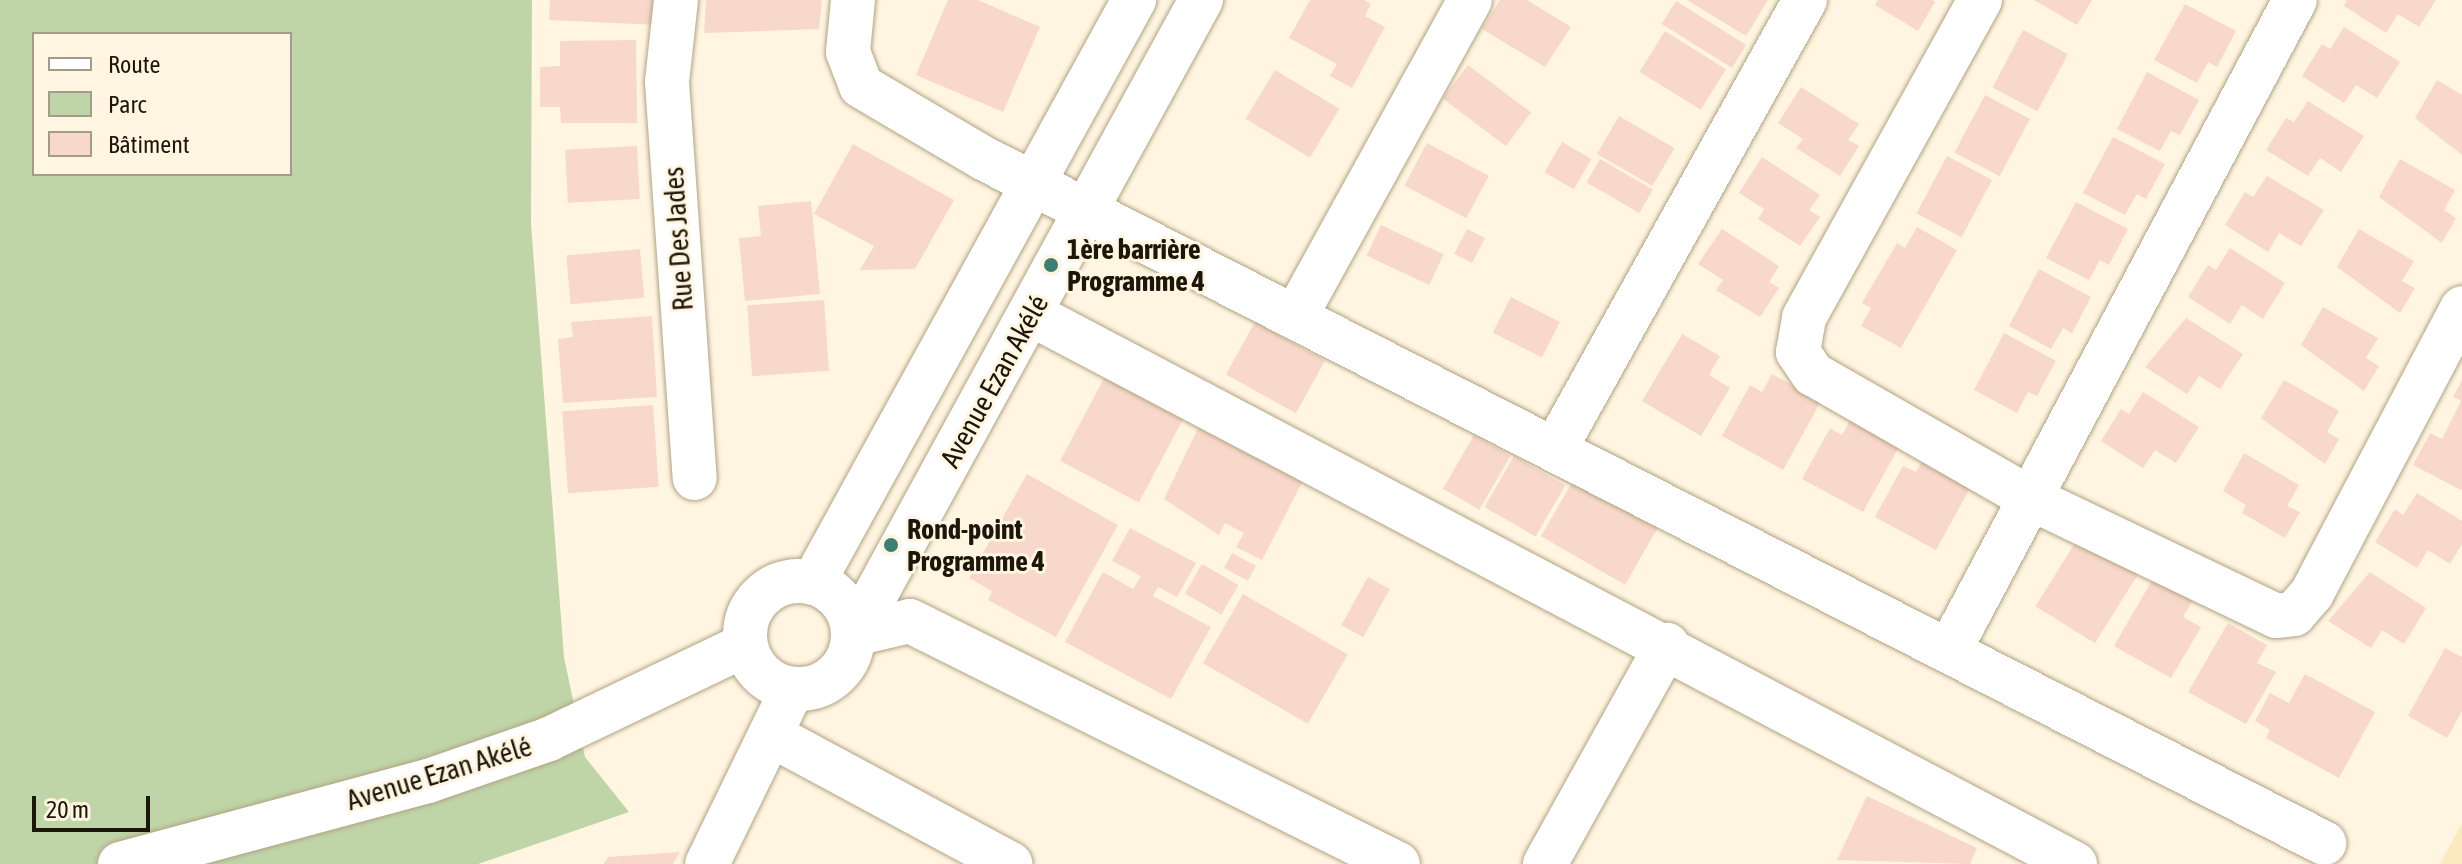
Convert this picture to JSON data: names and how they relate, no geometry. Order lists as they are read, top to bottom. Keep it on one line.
{"streets":{"street":["Rue Des Jades","Avenue Ezan Akélé"]},"places":["1ère barrière Programme 4","Rond-point Programme 4"],"legend":["Route","Parc","Bâtiment"],"scale_bar":"20 m"}
